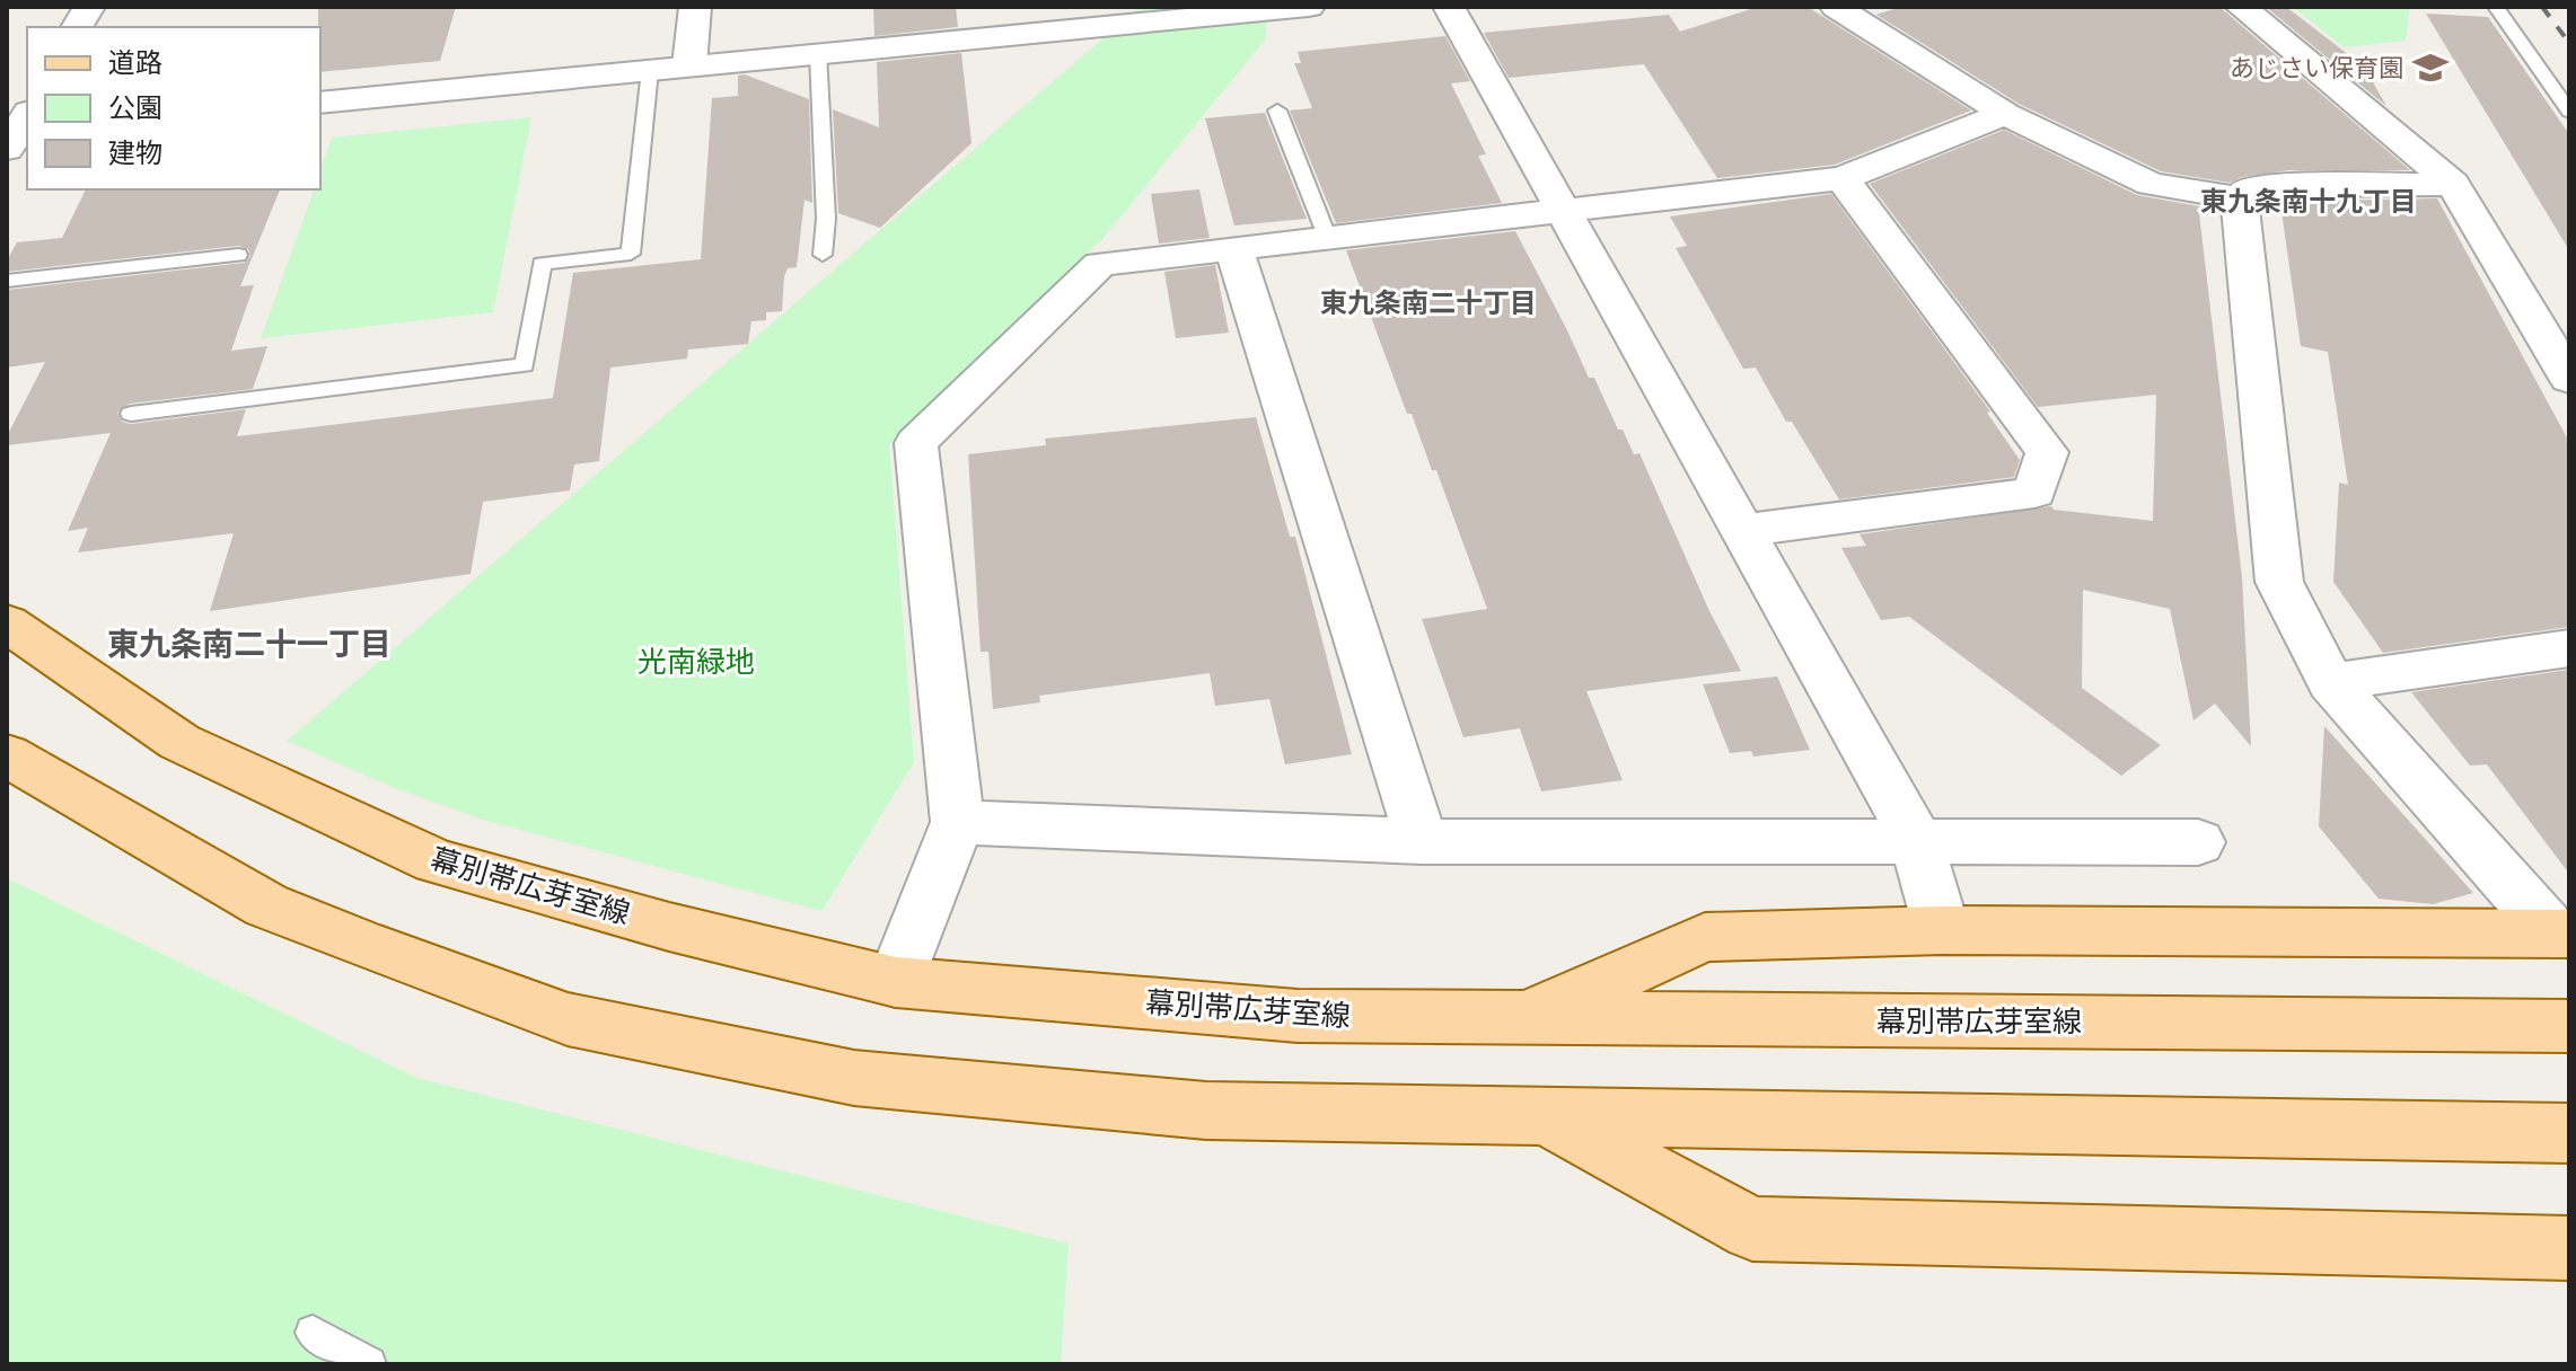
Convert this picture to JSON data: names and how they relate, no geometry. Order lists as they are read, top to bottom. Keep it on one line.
{"streets":{"main road":["幕別帯広芽室線"]},"districts":["東九条南十九丁目","東九条南二十丁目","東九条南二十一丁目"],"parks":["光南緑地"],"places":{"school or university":["あじさい保育園"]},"legend":["道路","公園","建物"]}
